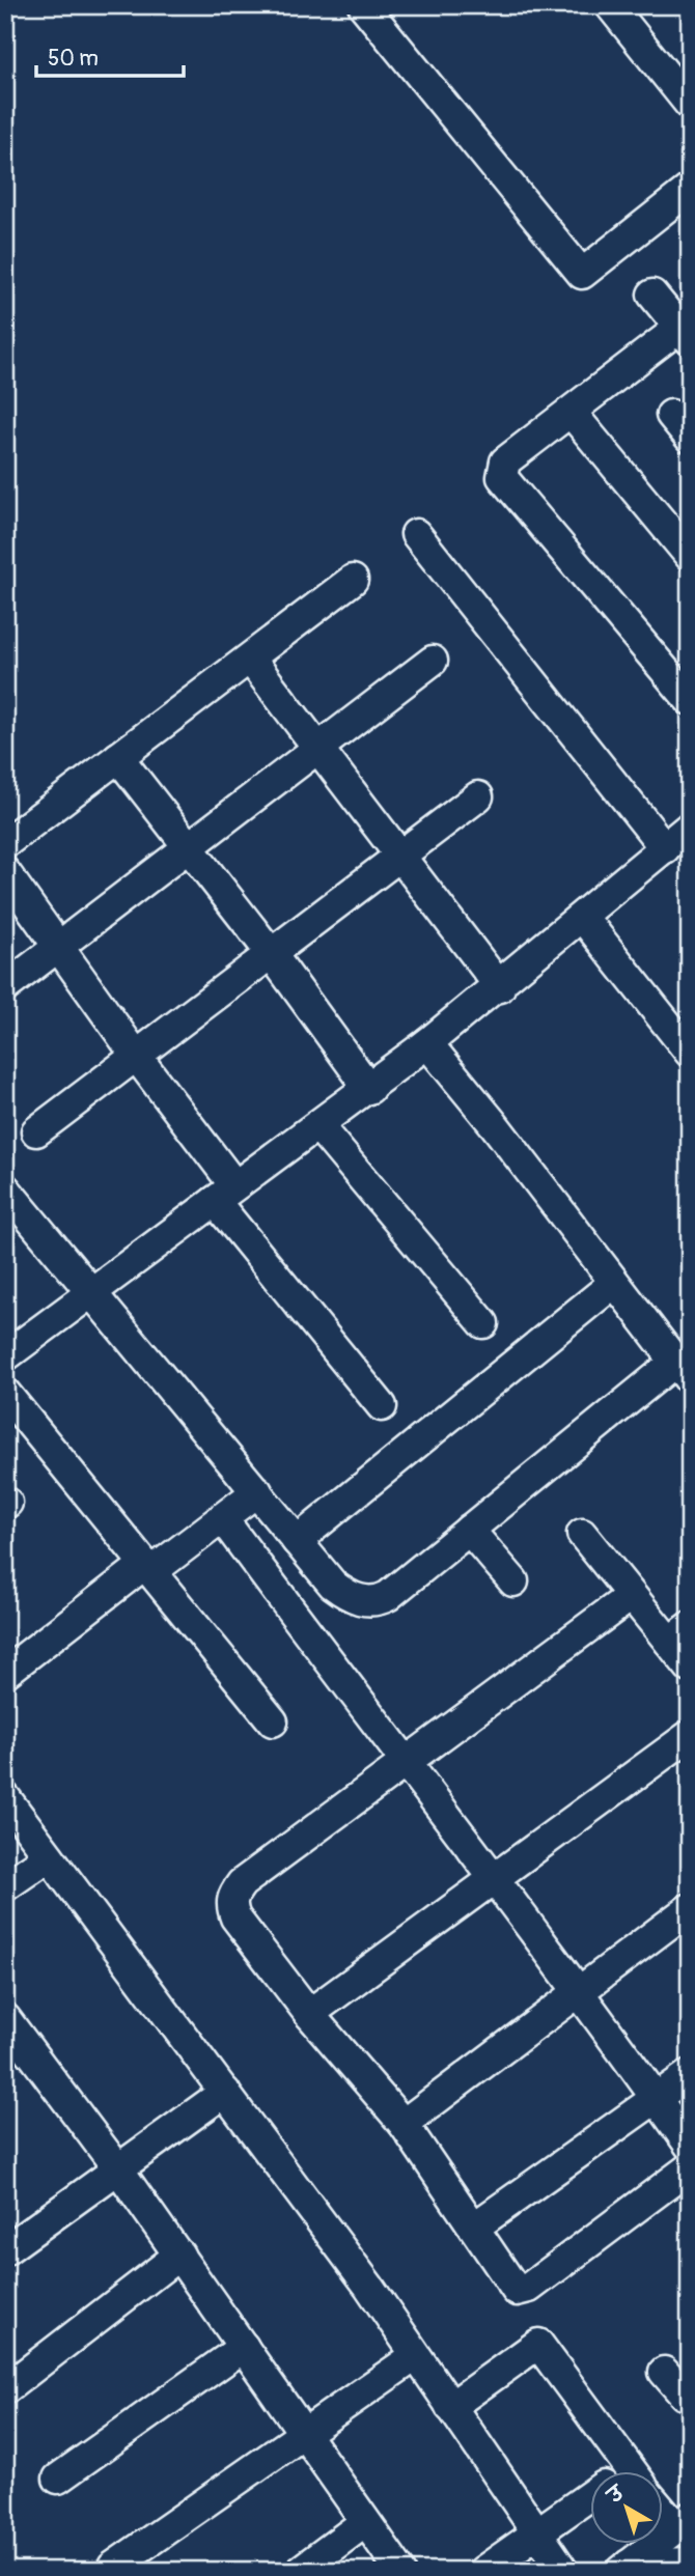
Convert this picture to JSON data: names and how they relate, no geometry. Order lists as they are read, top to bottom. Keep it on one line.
{"scale_bar":"50 m","north":"top left"}
